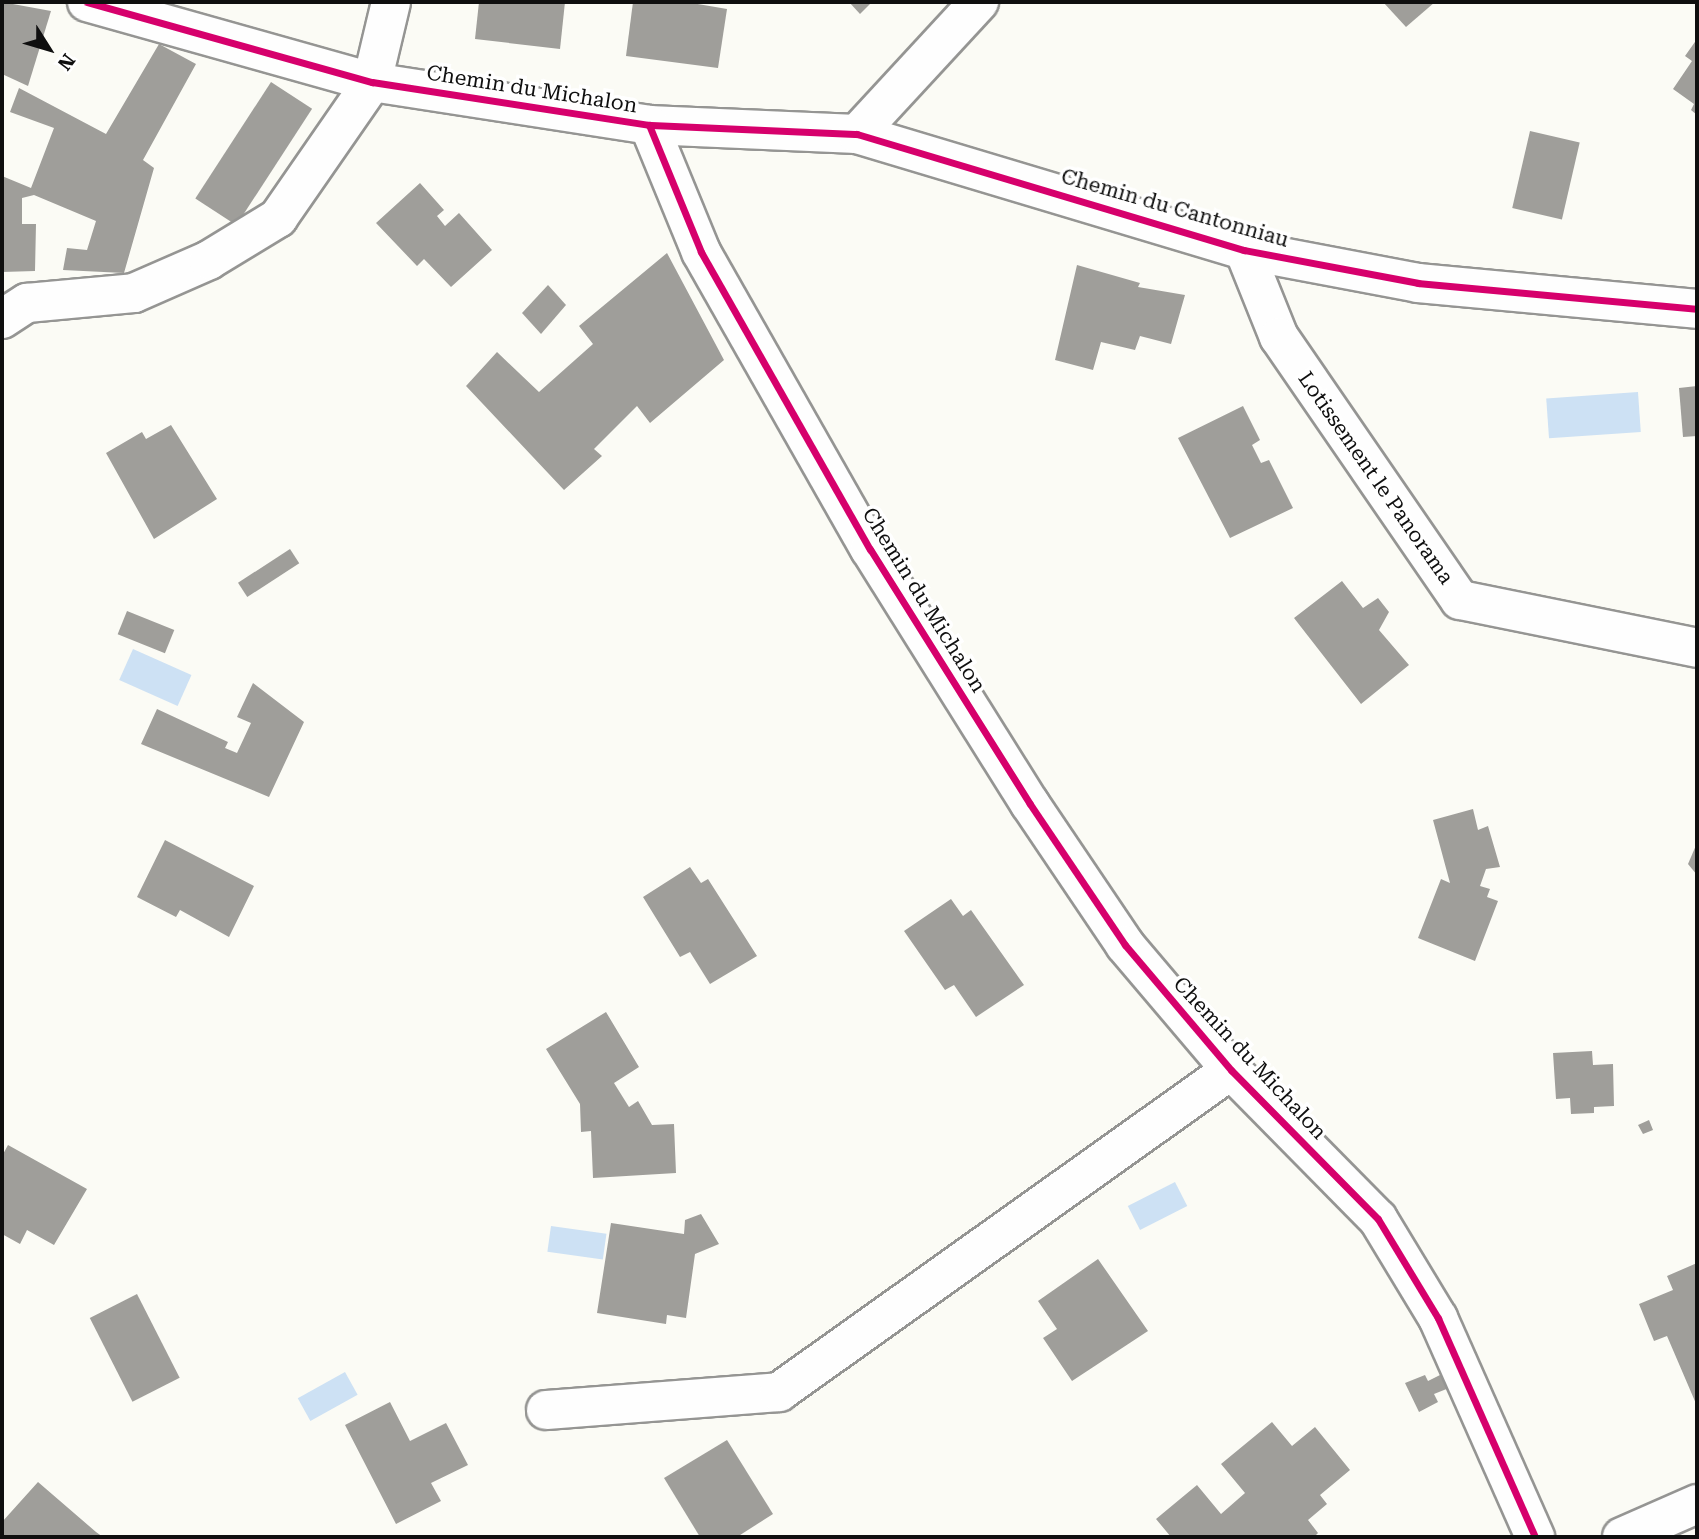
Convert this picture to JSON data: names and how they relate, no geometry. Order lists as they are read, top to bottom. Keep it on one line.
{"streets":{"street":["Chemin du Michalon","Chemin du Cantonniau","Lotissement le Panorama"]},"crossings":[["Chemin du Michalon","Chemin du Cantonniau"],["Chemin du Cantonniau","Lotissement le Panorama"]],"north":"bottom right"}
